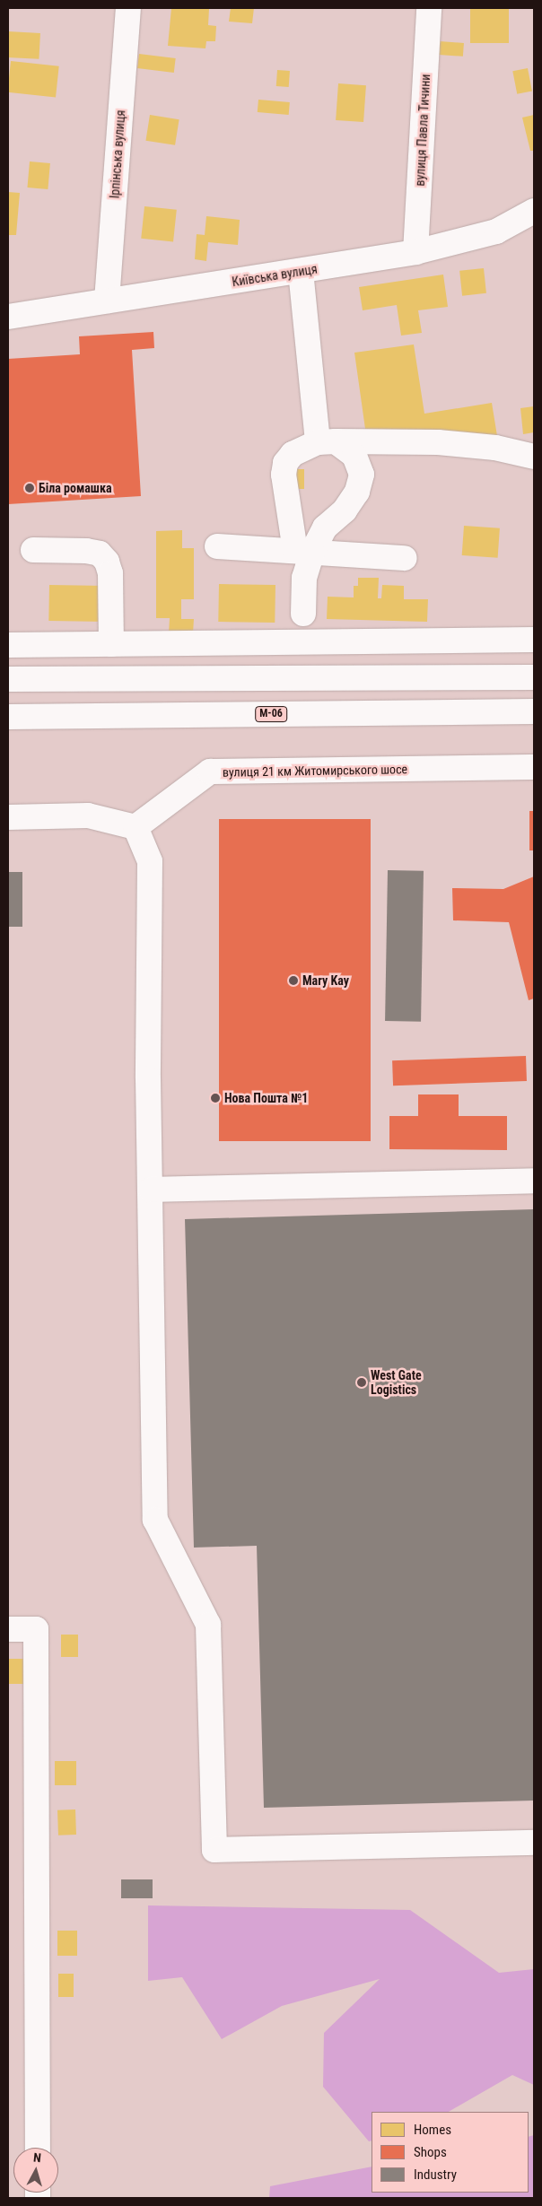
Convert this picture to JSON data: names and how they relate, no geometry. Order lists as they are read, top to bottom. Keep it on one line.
{"streets":{"main road":["вулиця Павла Тичини","Ірпінська вулиця","Київська вулиця","М-06","вулиця 21 км Житомирського шосе"]},"crossings":[["вулиця Павла Тичини","Київська вулиця"],["Ірпінська вулиця","Київська вулиця"]],"places":["Біла ромашка","Mary Kay","Нова Пошта №1","West Gate Logistics"],"legend":["Homes","Shops","Industry"],"north":"top"}
